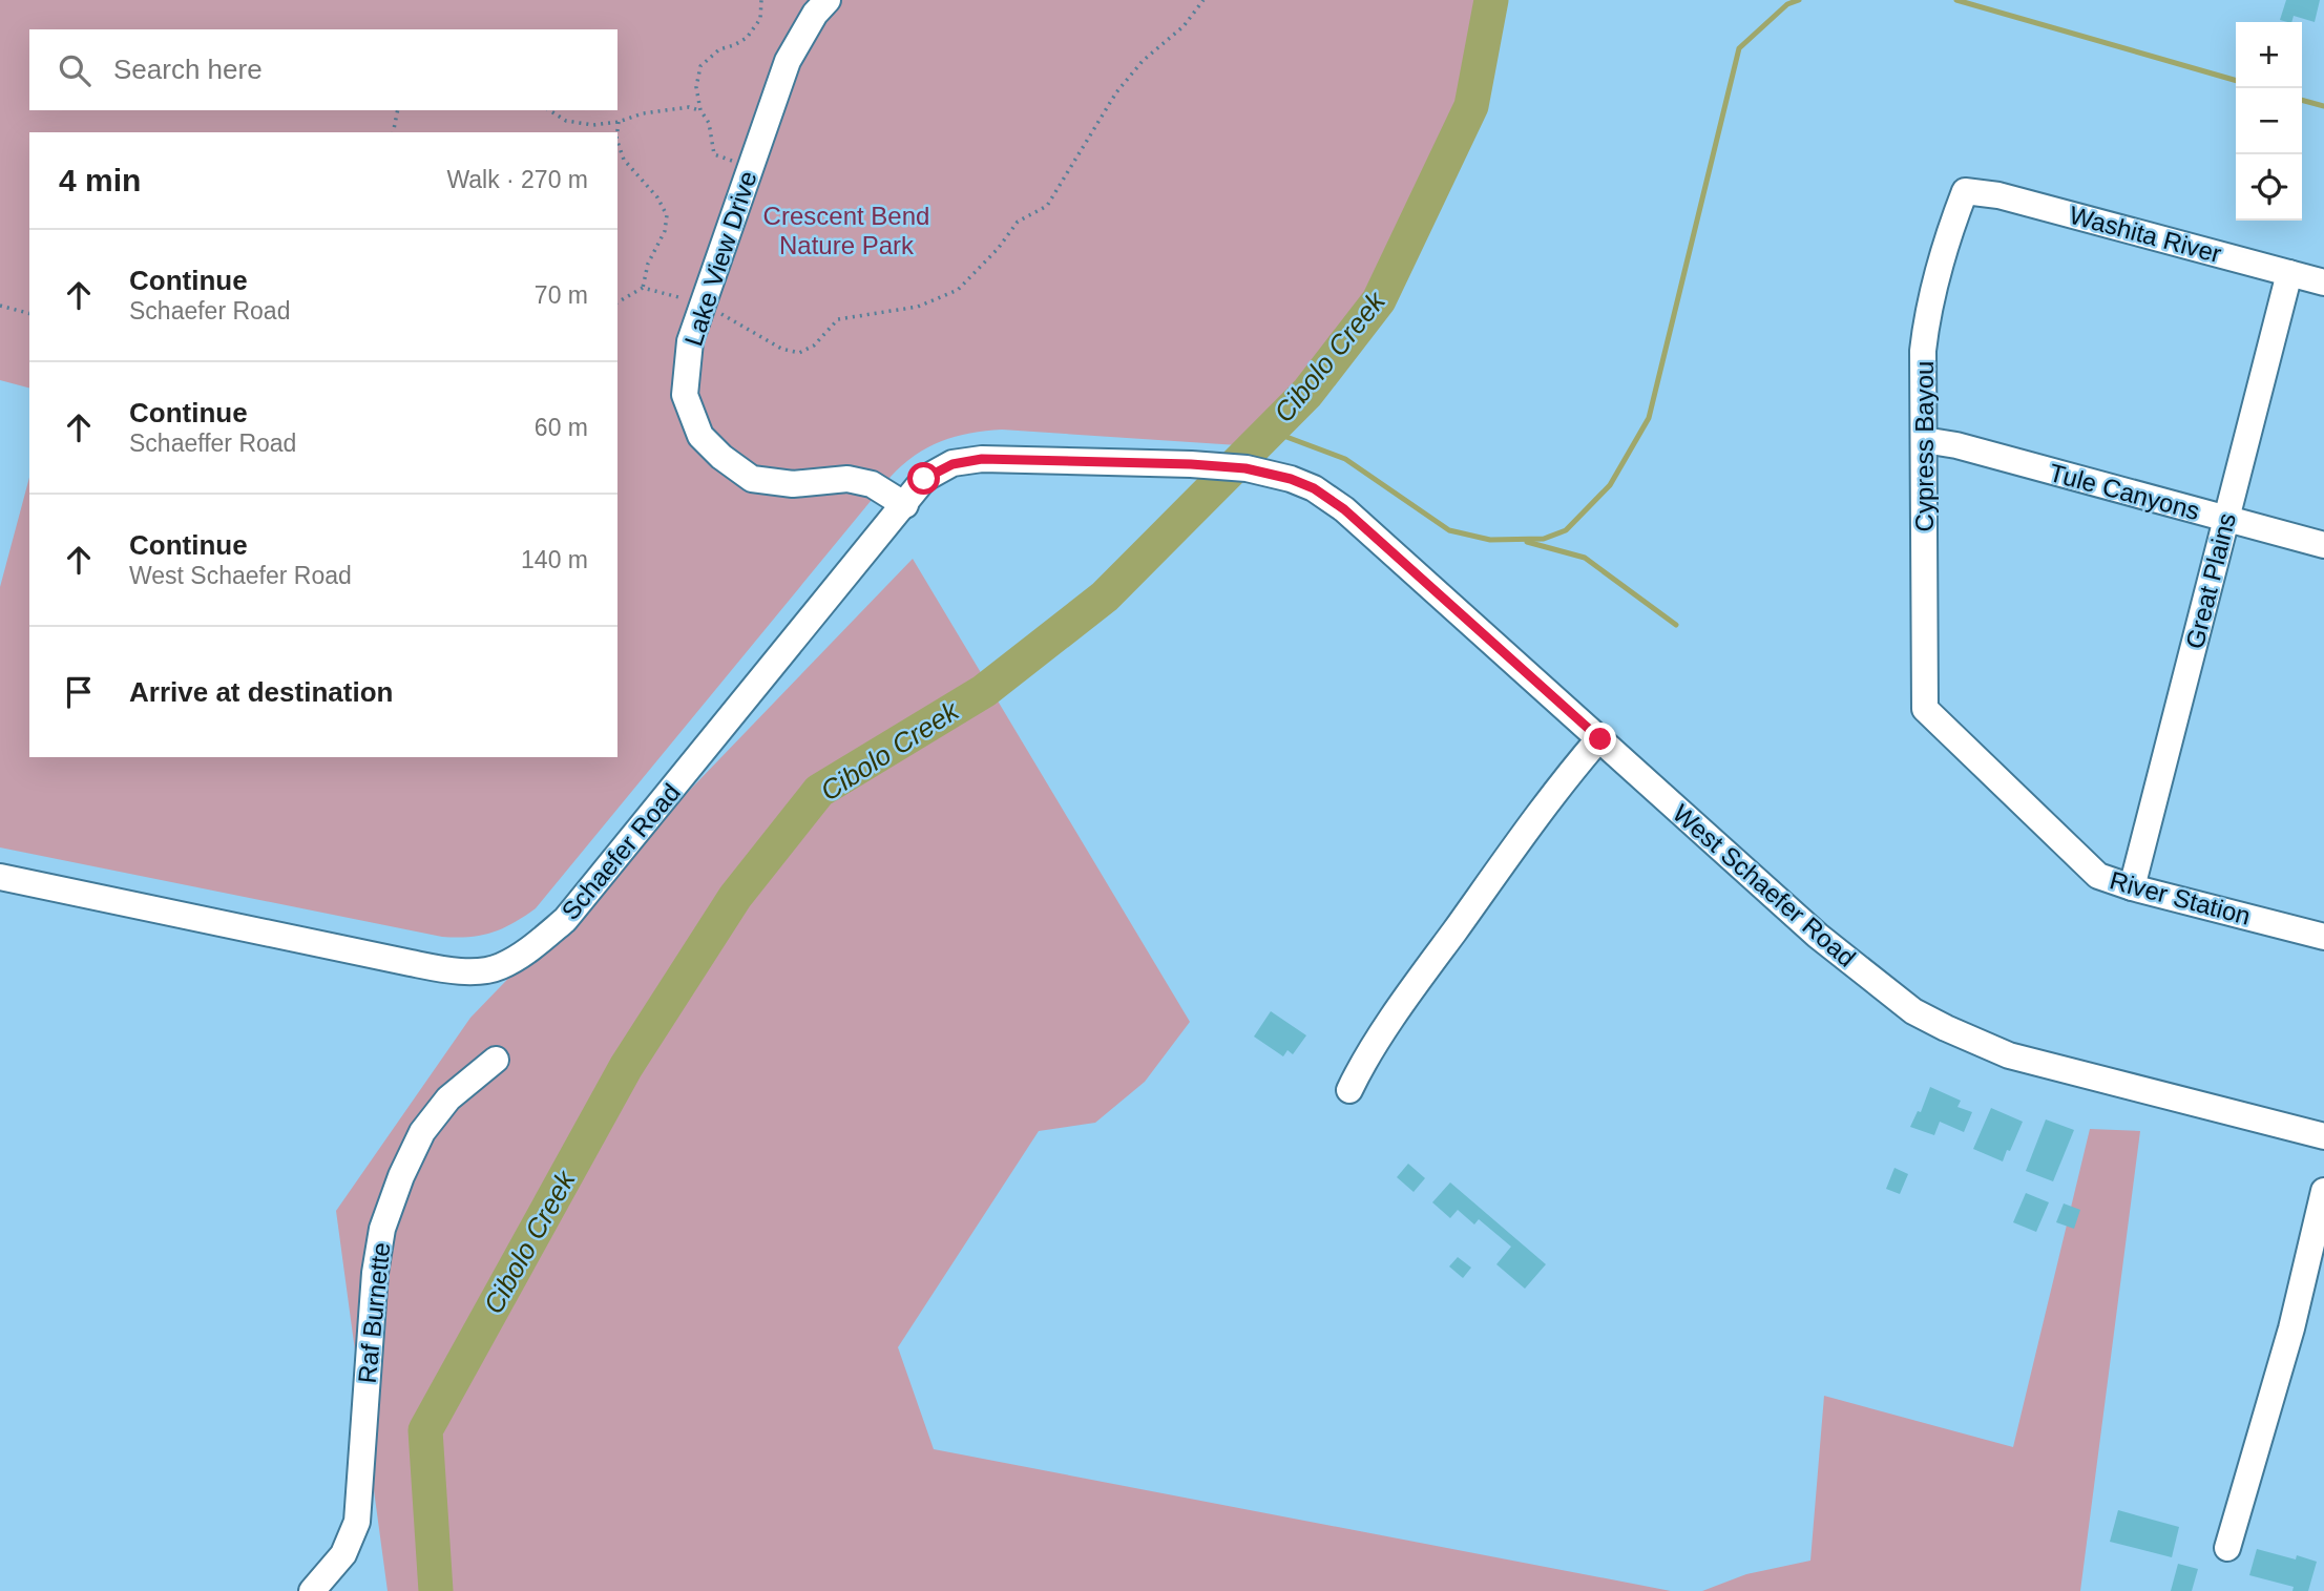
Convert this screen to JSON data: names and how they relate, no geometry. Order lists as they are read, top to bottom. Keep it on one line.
{"streets":{"street":["Washita River","Lake View Drive","Cypress Bayou","Tule Canyons","Great Plains","Schaefer Road","West Schaefer Road","River Station","Raf Burnette"]},"crossings":[["Washita River","Cypress Bayou"],["Washita River","Great Plains"],["Lake View Drive","Schaefer Road"],["Cypress Bayou","Tule Canyons"],["Cypress Bayou","River Station"],["Tule Canyons","Great Plains"],["Great Plains","River Station"],["Schaefer Road","West Schaefer Road"]],"water":["Cibolo Creek"],"parks":["Crescent Bend Nature Park"],"page":{"map_buttons":["+","−"],"search":"Search here","heading":["4 min","Walk · 270 m"],"list":[["Continue","Schaefer Road","70 m"],["Continue","Schaeffer Road","60 m"],["Continue","West Schaefer Road","140 m"],"Arrive at destination"]}}
